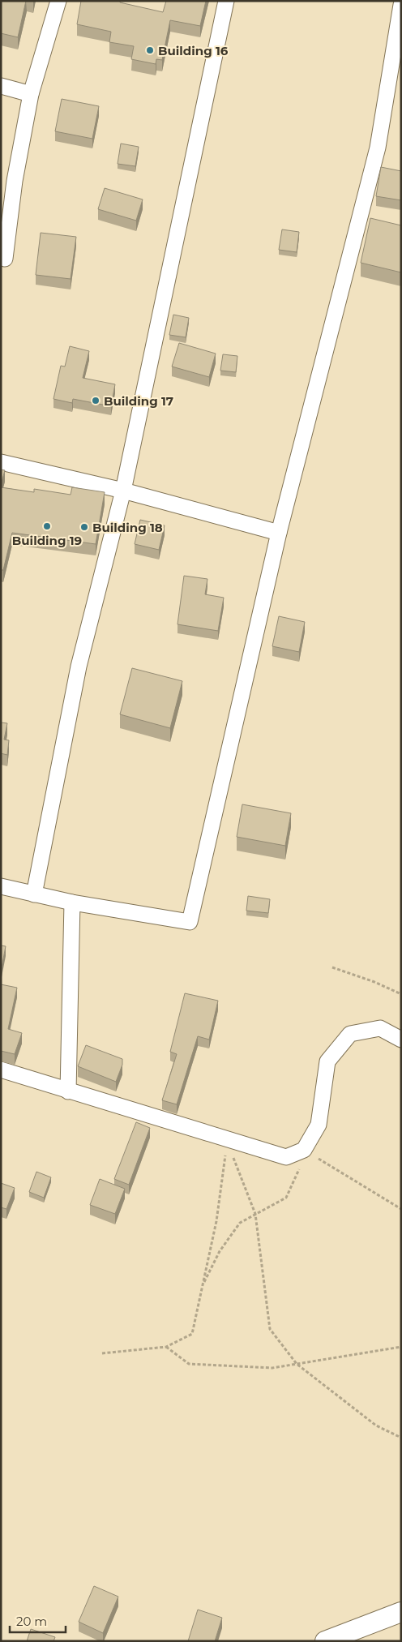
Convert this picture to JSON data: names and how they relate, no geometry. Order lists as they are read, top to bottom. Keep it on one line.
{"places":["Building 16","Building 17","Building 19","Building 18"],"scale_bar":"20 m"}
